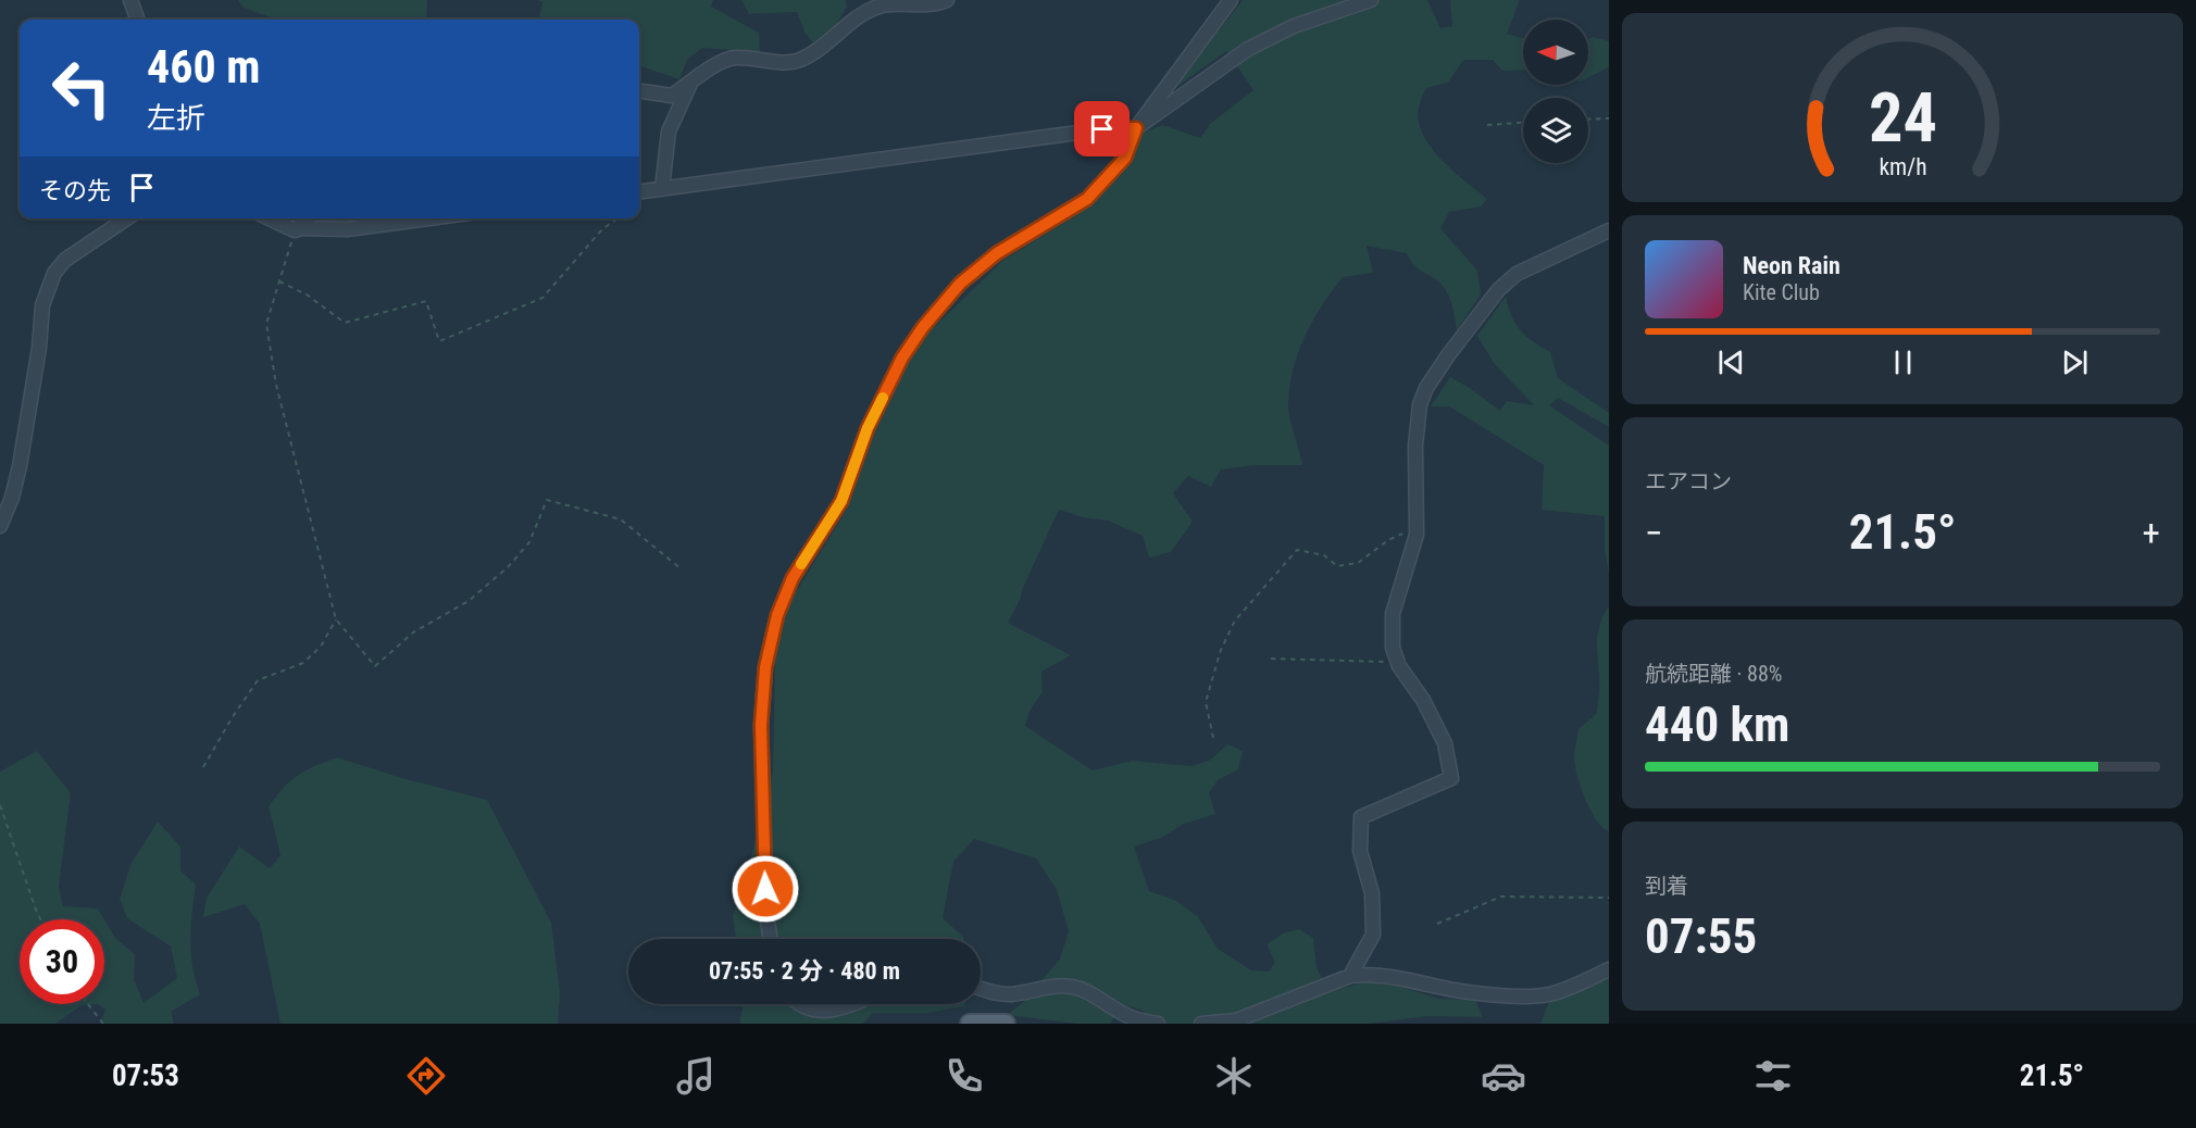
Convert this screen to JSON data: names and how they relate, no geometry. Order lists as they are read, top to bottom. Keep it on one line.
{"north":"left","page":{"turn":["460 m","左折"],"then":"その先","song":["Neon Rain","Kite Club"],"tile":["エアコン",["航続距離 · 88%","440 km"],["到着","07:55"]],"heat":["−","21.5°","+"],"limit":"30","trip":"07:55 · 2 分 · 480 m","tabs":["07:53","21.5°"],"gauge":["24","km/h"]}}
